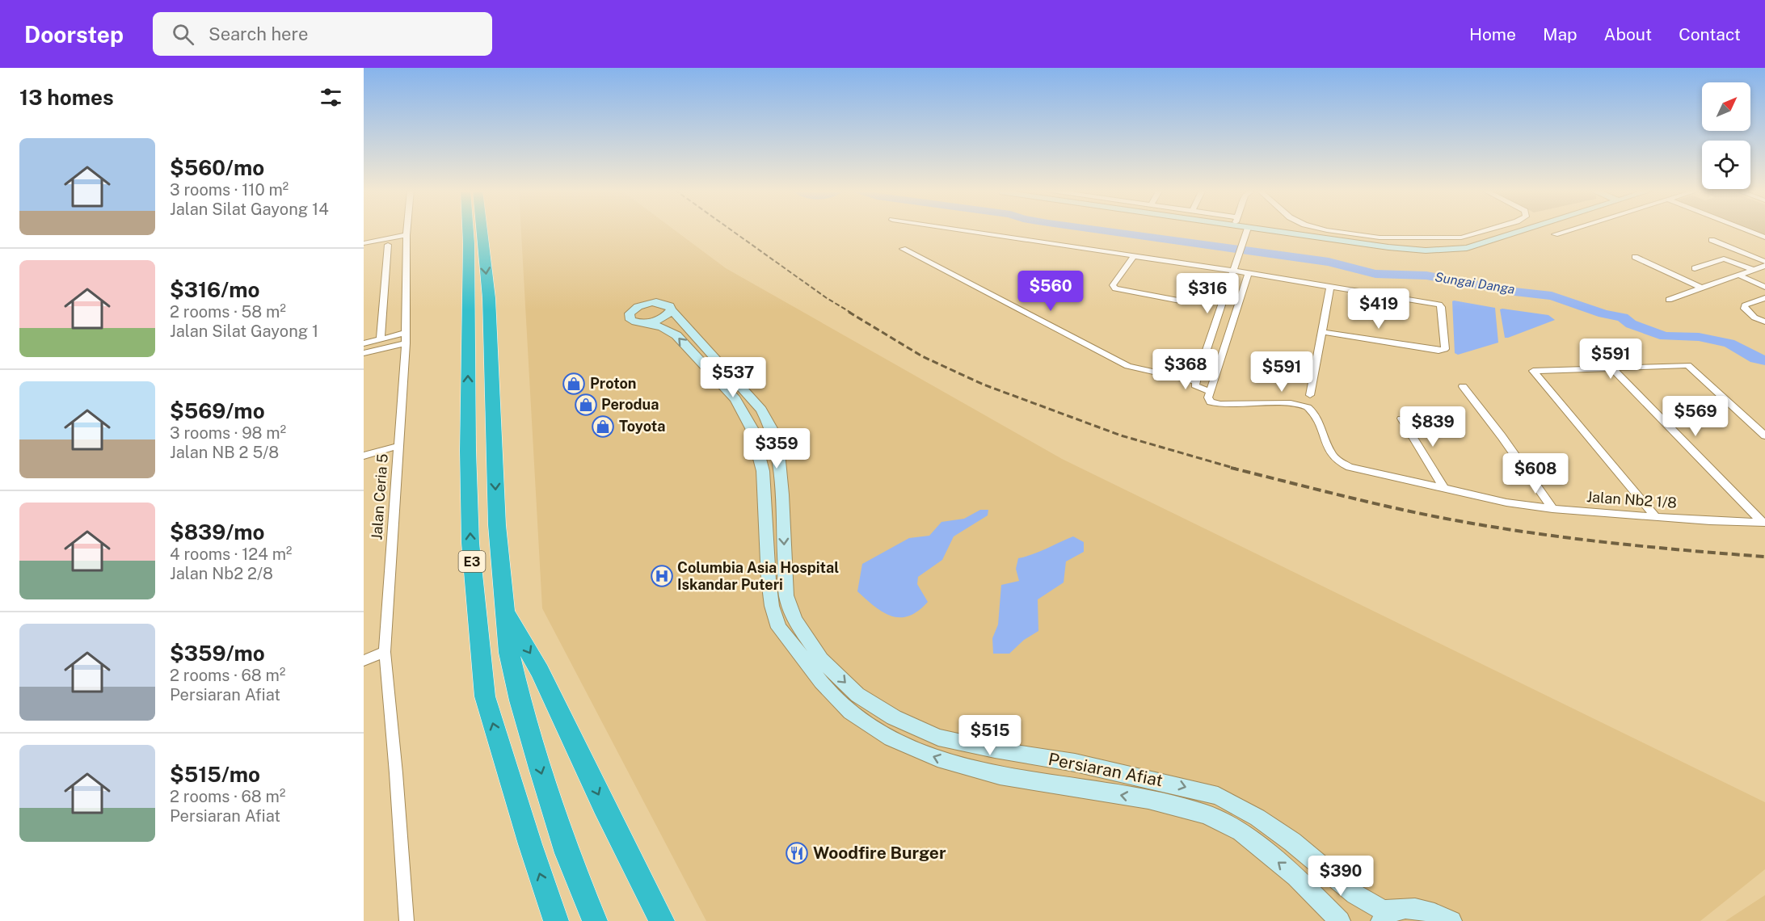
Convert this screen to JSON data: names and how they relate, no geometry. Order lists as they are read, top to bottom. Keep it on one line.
{"streets":{"highway":["E3"],"street":["Jalan Ceria 5","Jalan Nb2 1/8","Persiaran Afiat"]},"water":["Sungai Danga"],"places":{"shop":["Proton","Perodua","Toyota"],"hospital":["Columbia Asia Hospital Iskandar Puteri"],"restaurant":["Woodfire Burger"]},"north":"top right","page":{"header":"Doorstep","search":"Search here","nav":["Home","Map","About","Contact"],"heading":"13 homes","list":[{"name":"$560/mo","note":"3 rooms · 110 m² · Jalan Silat Gayong 14"},{"name":"$316/mo","note":"2 rooms · 58 m² · Jalan Silat Gayong 1"},{"name":"$569/mo","note":"3 rooms · 98 m² · Jalan NB 2 5/8"},{"name":"$839/mo","note":"4 rooms · 124 m² · Jalan Nb2 2/8"},{"name":"$359/mo","note":"2 rooms · 68 m² · Persiaran Afiat"},{"name":"$515/mo","note":"2 rooms · 68 m² · Persiaran Afiat"}],"price":["$560","$316","$419","$591","$368","$591","$537","$569","$839","$359","$608","$515","$390"]}}
